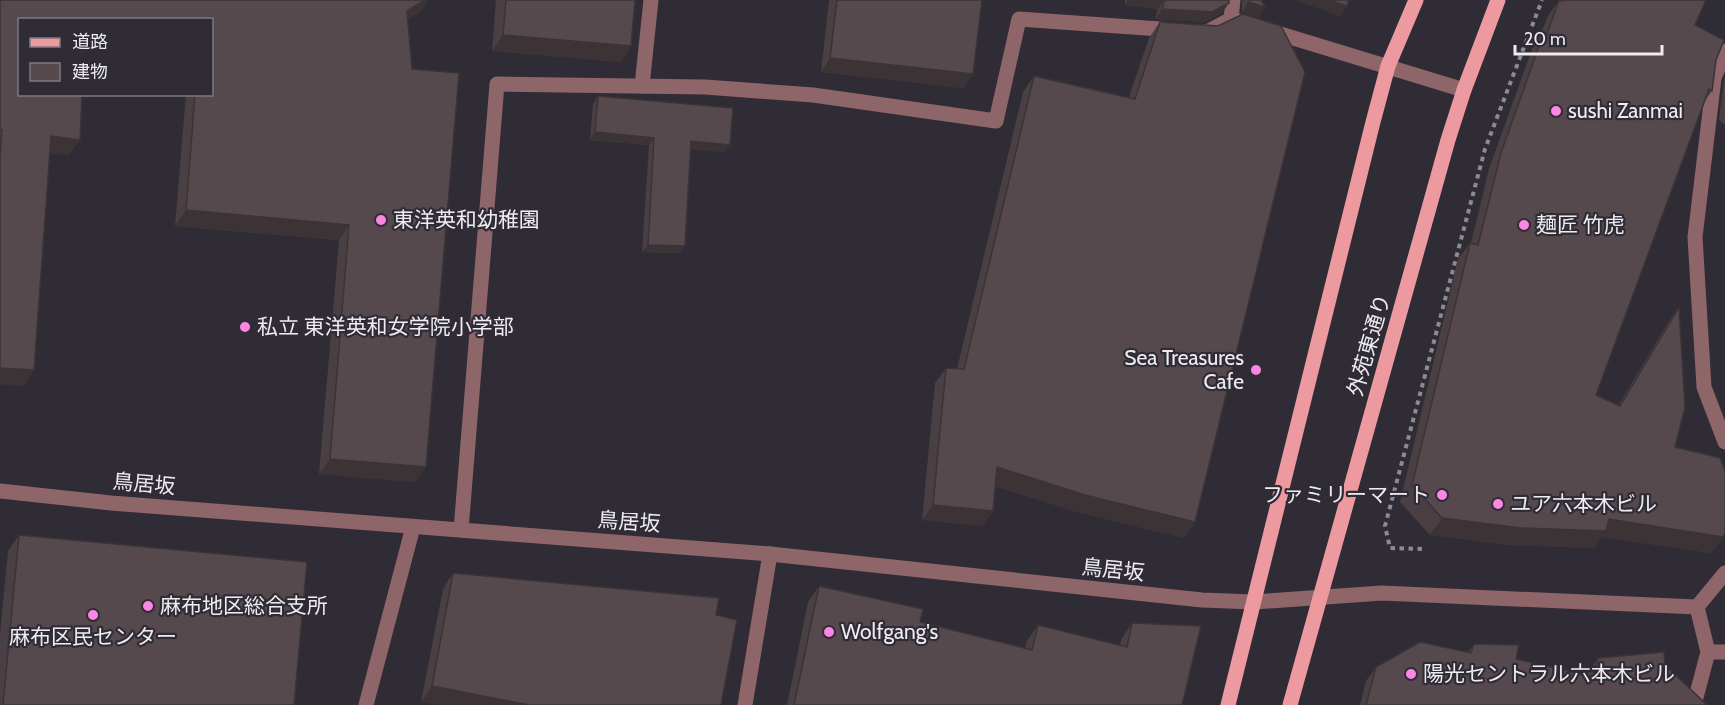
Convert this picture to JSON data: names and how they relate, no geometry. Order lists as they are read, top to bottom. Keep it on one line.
{"streets":{"main road":["外苑東通り"],"street":["鳥居坂"]},"crossings":[["外苑東通り","鳥居坂"]],"places":["sushi Zanmai","東洋英和幼稚園","麺匠 竹虎","私立 東洋英和女学院小学部","Sea Treasures Cafe","ファミリーマート","ユア六本木ビル","麻布地区総合支所","麻布区民センター","Wolfgang's","陽光セントラル六本木ビル"],"legend":["道路","建物"],"scale_bar":"20 m"}
